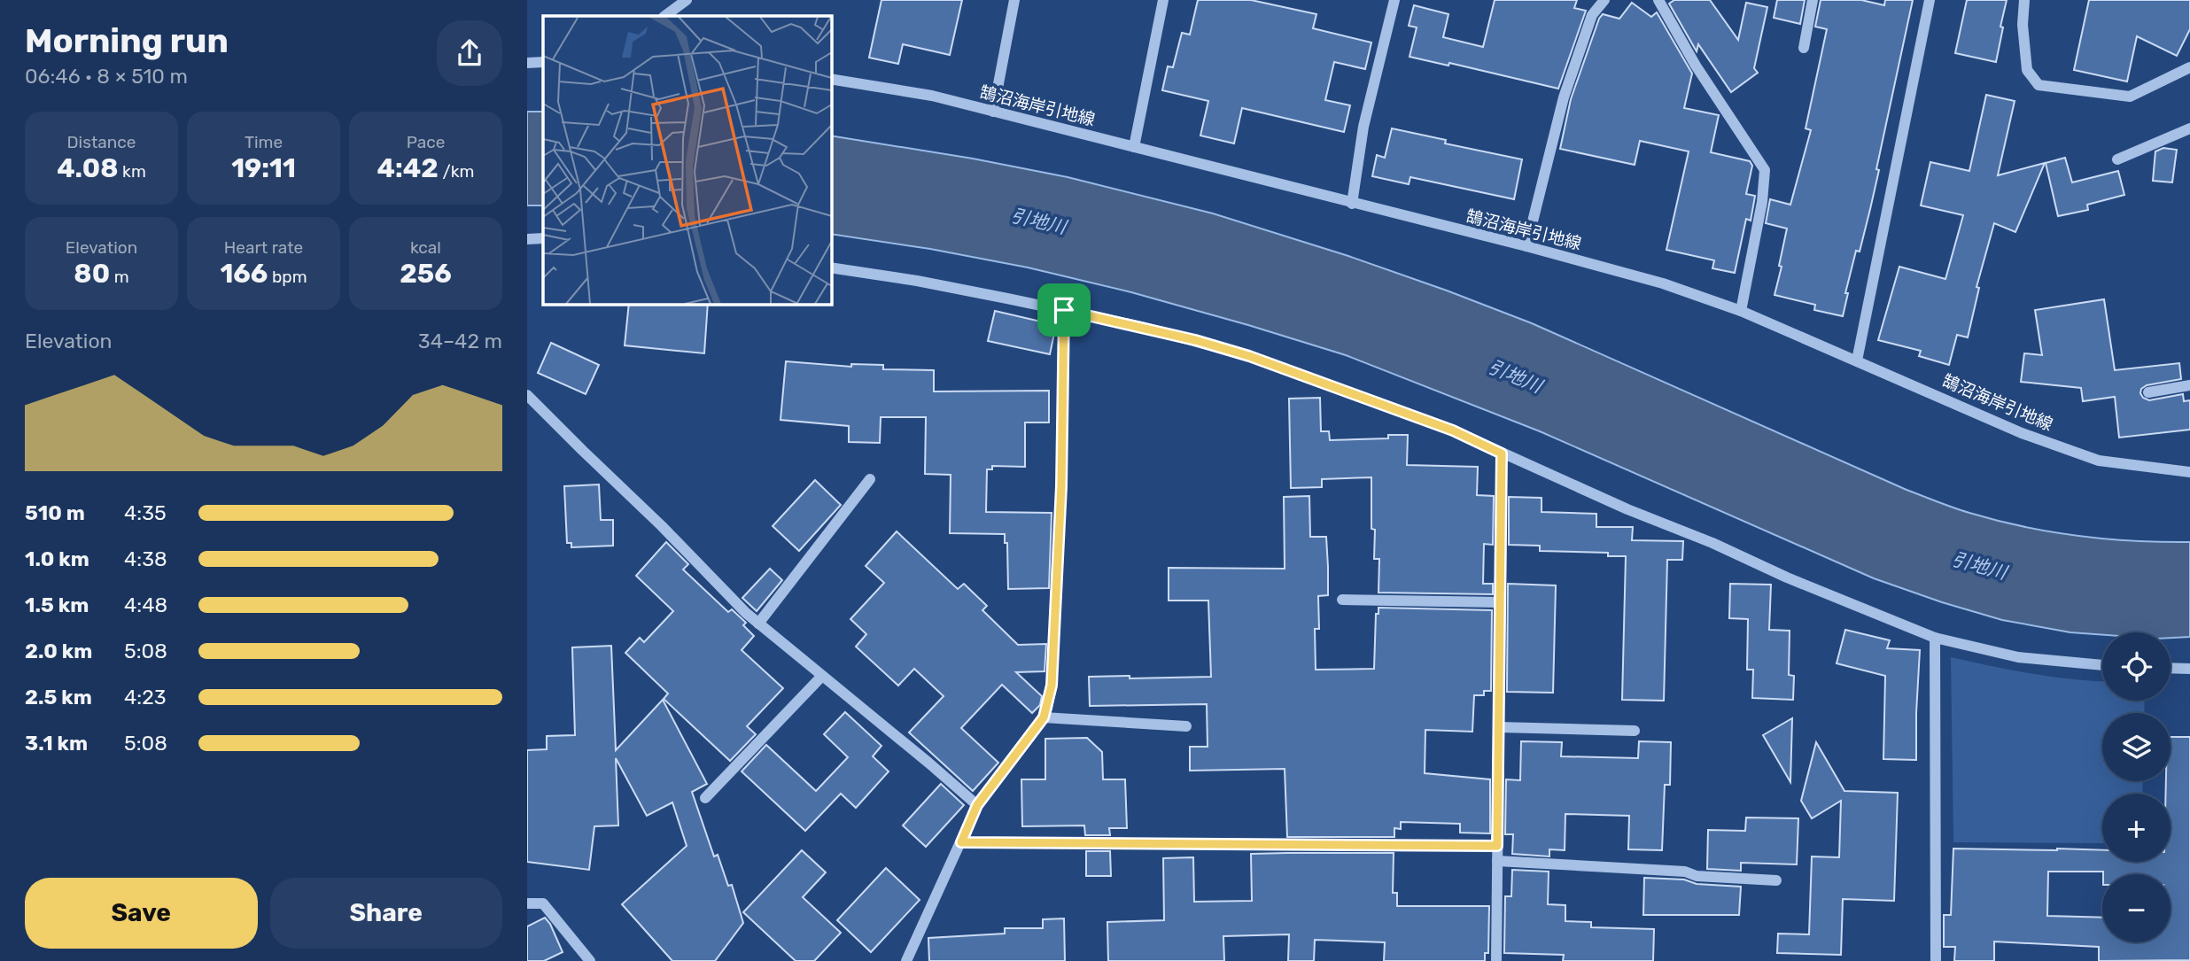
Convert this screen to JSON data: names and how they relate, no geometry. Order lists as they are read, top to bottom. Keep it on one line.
{"streets":{"street":["鵠沼海岸引地線"]},"water":["引地川"],"page":{"heading":["Morning run","06:46 · 8 × 510 m"],"stats":[["Distance","4.08 km"],["Time","19:11"],["Pace","4:42 /km"],["Elevation","80 m"],["Heart rate","166 bpm"],["kcal","256"]],"chart":["Elevation","34–42 m"],"list":[{"name":"510 m","note":"4:35"},{"name":"1.0 km","note":"4:38"},{"name":"1.5 km","note":"4:48"},{"name":"2.0 km","note":"5:08"},{"name":"2.5 km","note":"4:23"},{"name":"3.1 km","note":"5:08"}],"map_buttons":["+","−"],"buttons":["Save","Share"]}}
